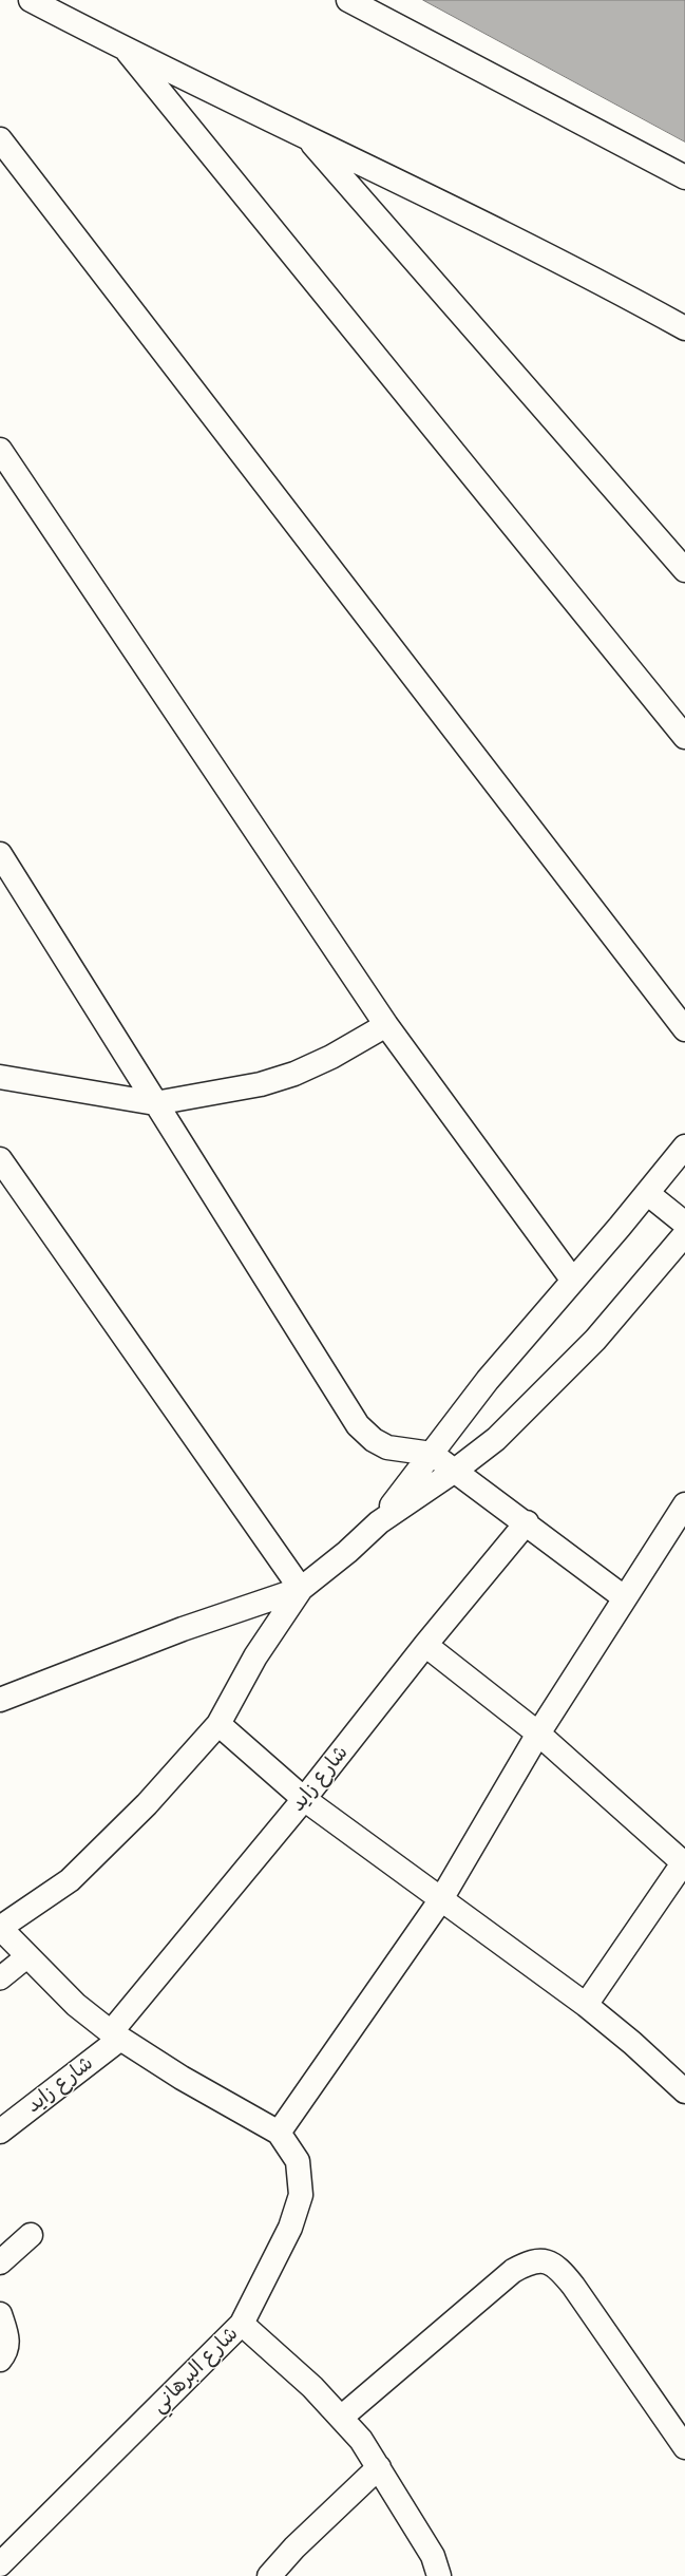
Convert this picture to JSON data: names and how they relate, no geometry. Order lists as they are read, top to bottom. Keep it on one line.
{"streets":{"street":["شارع زايد","شارع البرهاني"]}}
